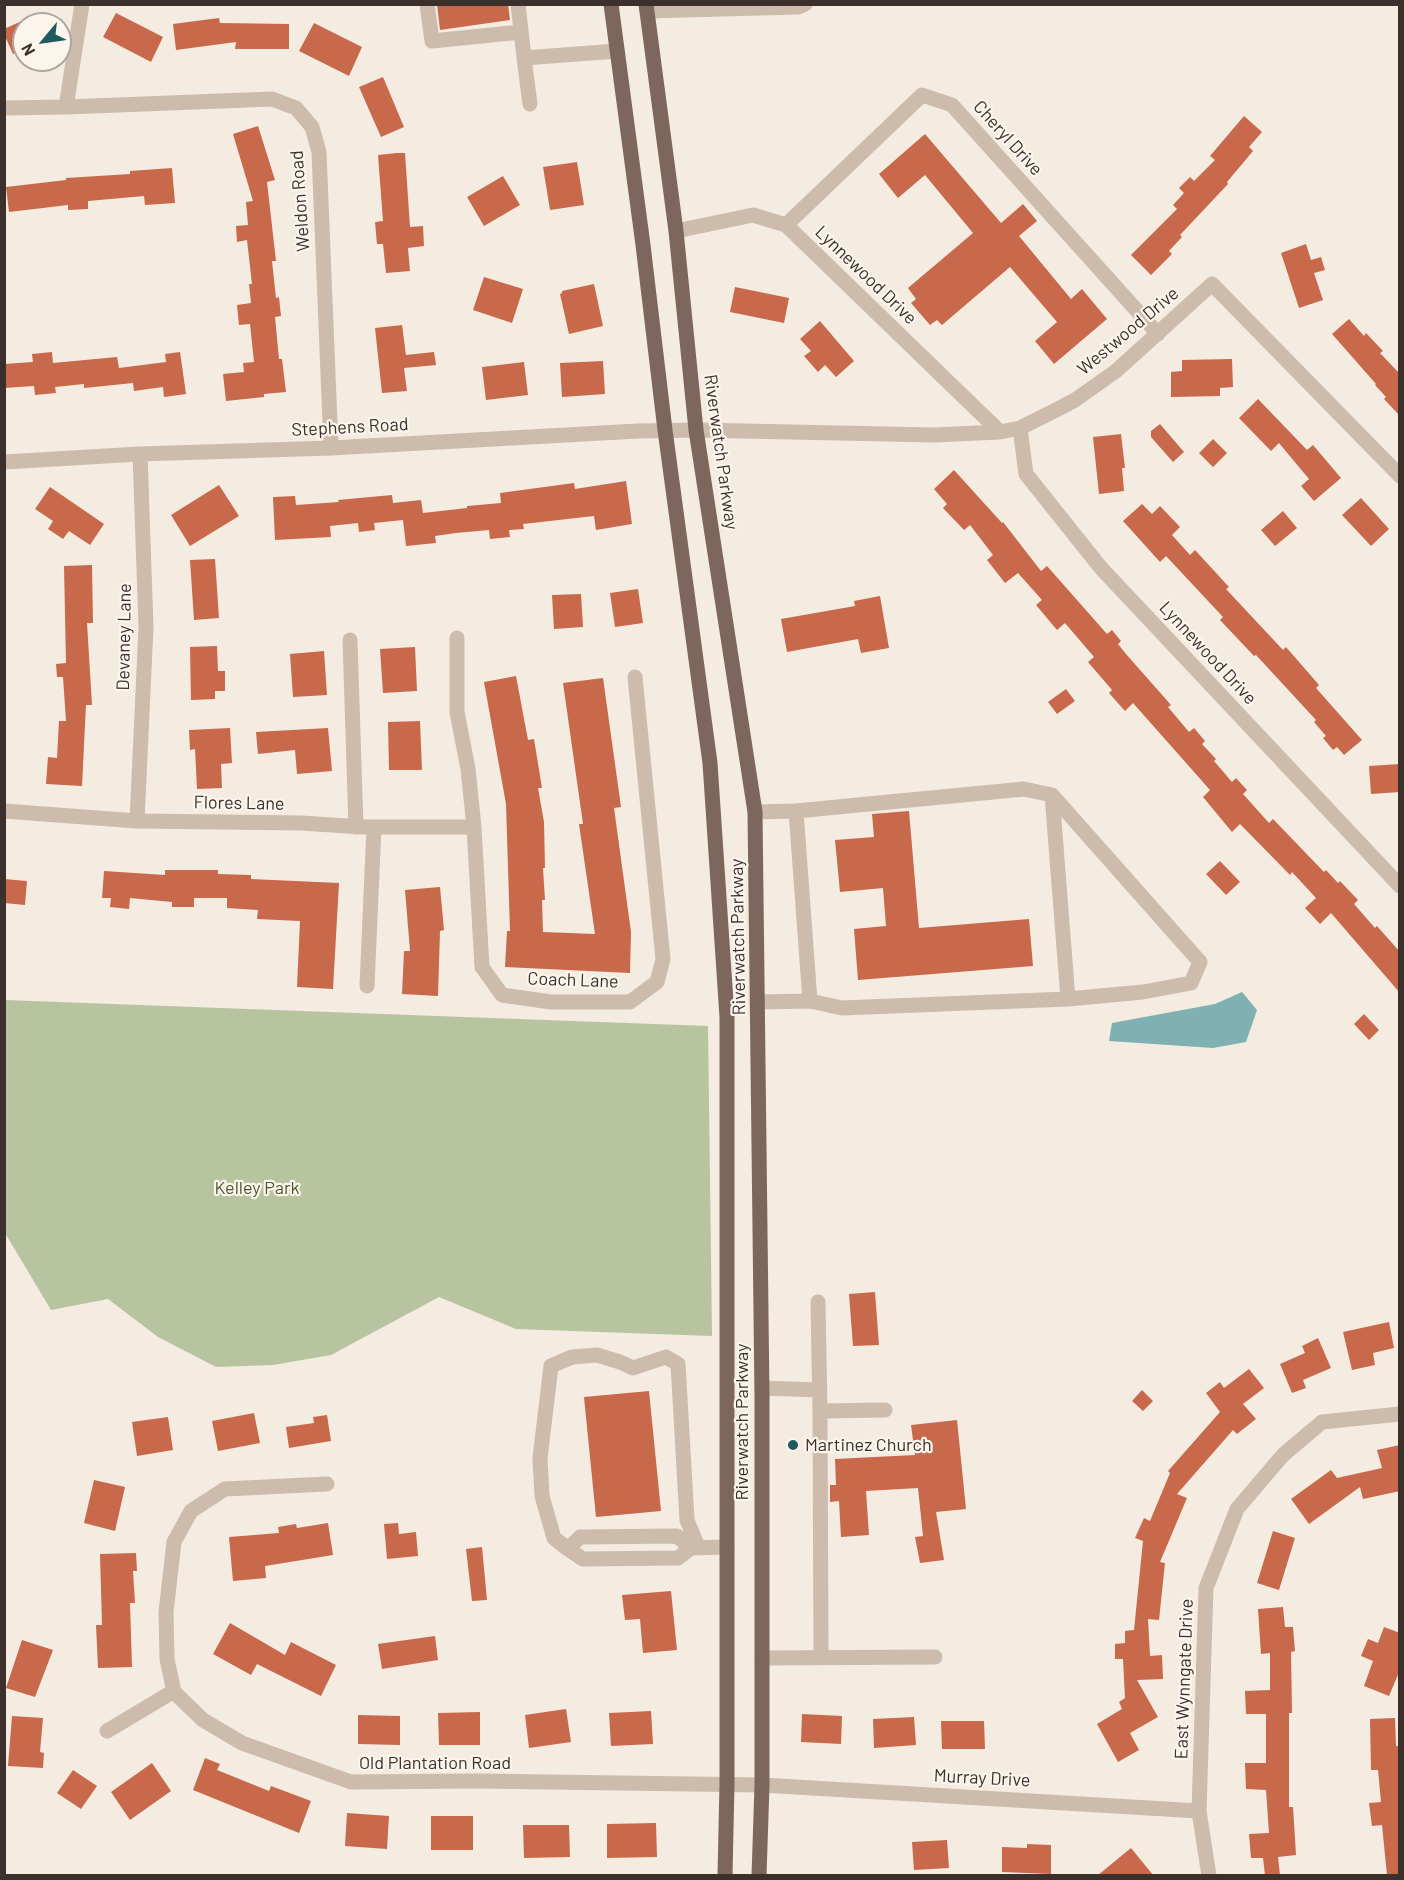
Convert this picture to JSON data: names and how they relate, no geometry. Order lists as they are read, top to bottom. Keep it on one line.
{"streets":{"main road":["Riverwatch Parkway"],"street":["Cheryl Drive","Weldon Road","Lynnewood Drive","Westwood Drive","Stephens Road","Devaney Lane","Flores Lane","Coach Lane","East Wynngate Drive","Old Plantation Road","Murray Drive"]},"crossings":[["Cheryl Drive","Lynnewood Drive"],["Cheryl Drive","Westwood Drive"],["Weldon Road","Stephens Road"],["Lynnewood Drive","Westwood Drive"],["Lynnewood Drive","Riverwatch Parkway"],["Westwood Drive","Stephens Road"],["Westwood Drive","Riverwatch Parkway"],["Stephens Road","Riverwatch Parkway"],["Stephens Road","Devaney Lane"],["Riverwatch Parkway","Old Plantation Road"],["Riverwatch Parkway","Murray Drive"],["Devaney Lane","Flores Lane"],["Flores Lane","Coach Lane"],["East Wynngate Drive","Murray Drive"],["Old Plantation Road","Murray Drive"]],"parks":["Kelley Park"],"places":["Martinez Church"],"north":"bottom left"}
